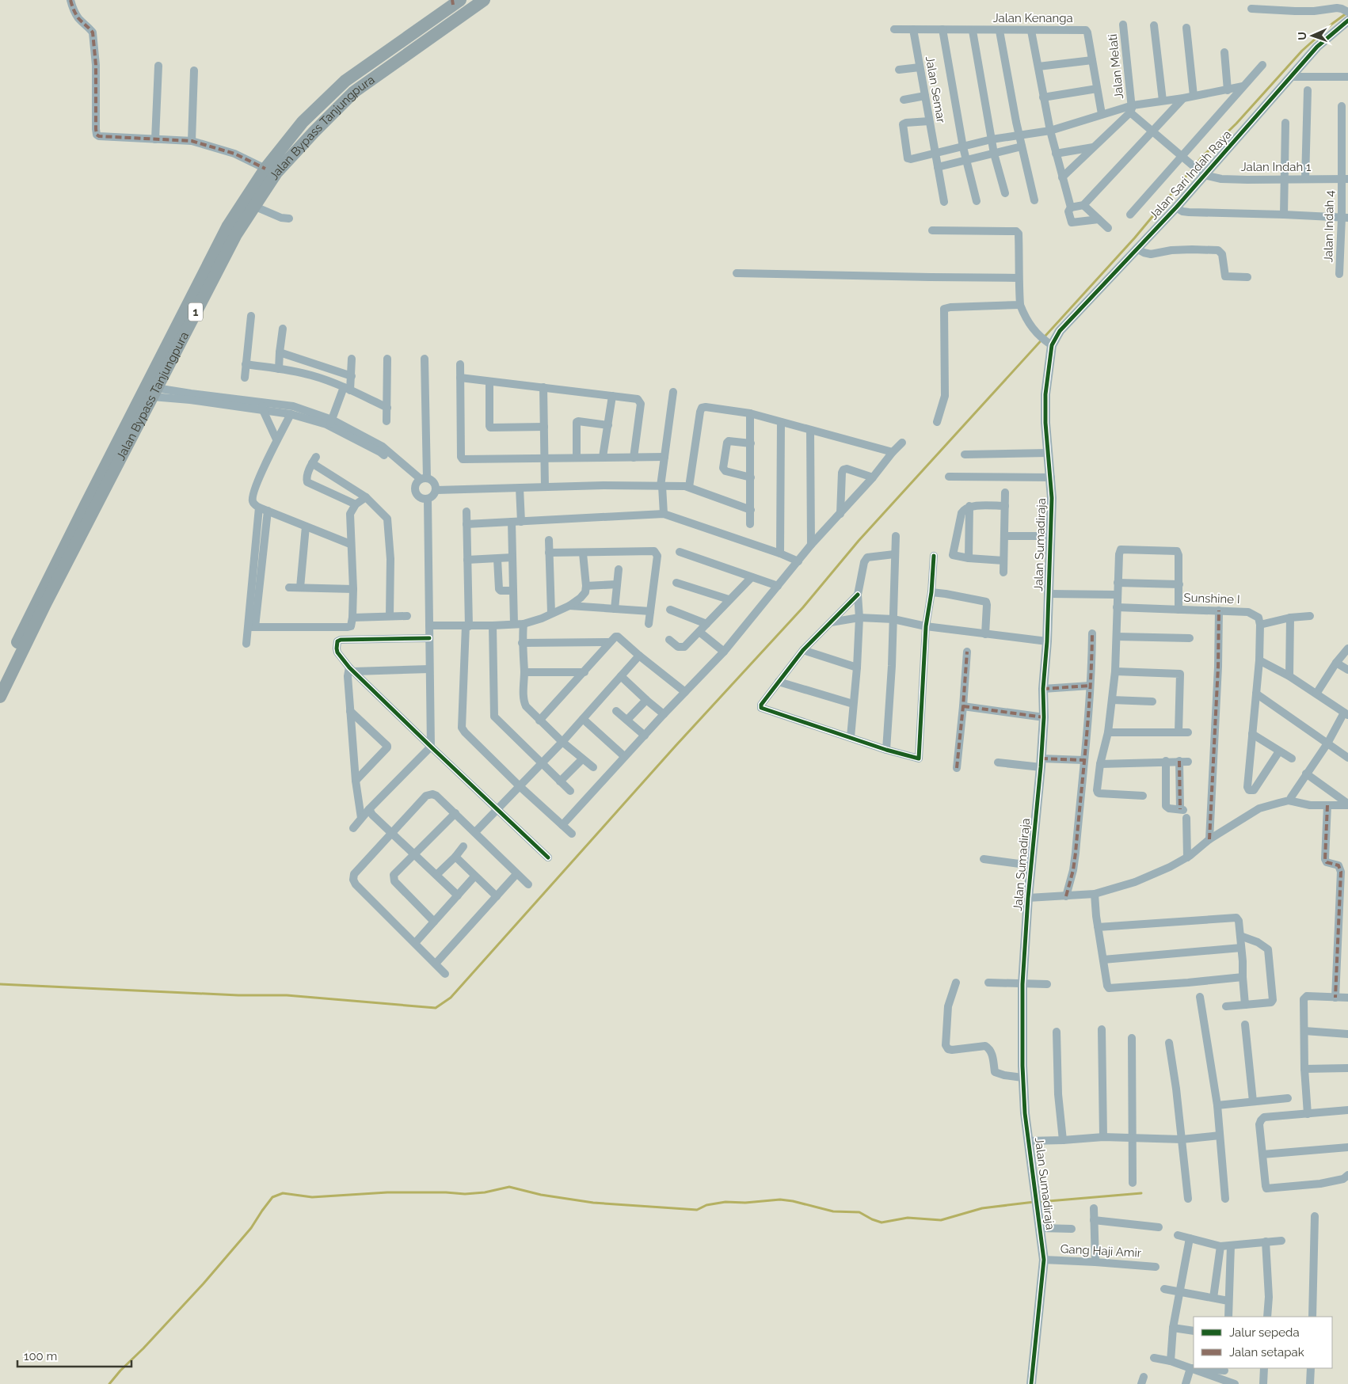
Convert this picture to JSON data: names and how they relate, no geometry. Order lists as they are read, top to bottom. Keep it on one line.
{"streets":{"highway":["Jalan Bypass Tanjungpura","1"],"street":["Jalan Kenanga","Jalan Melati","Jalan Semar","Jalan Indah 1","Jalan Sari Indah Raya","Jalan Indah 4","Jalan Sumadiraja","Sunshine I","Gang Haji Amir"]},"crossings":[["Jalan Kenanga","Jalan Semar"],["Jalan Indah 1","Jalan Sari Indah Raya"],["Jalan Indah 1","Jalan Indah 4"],["Jalan Sari Indah Raya","Jalan Sumadiraja"],["Jalan Sumadiraja","Gang Haji Amir"]],"legend":["Jalur sepeda","Jalan setapak"],"scale_bar":"100 m","north":"left"}
